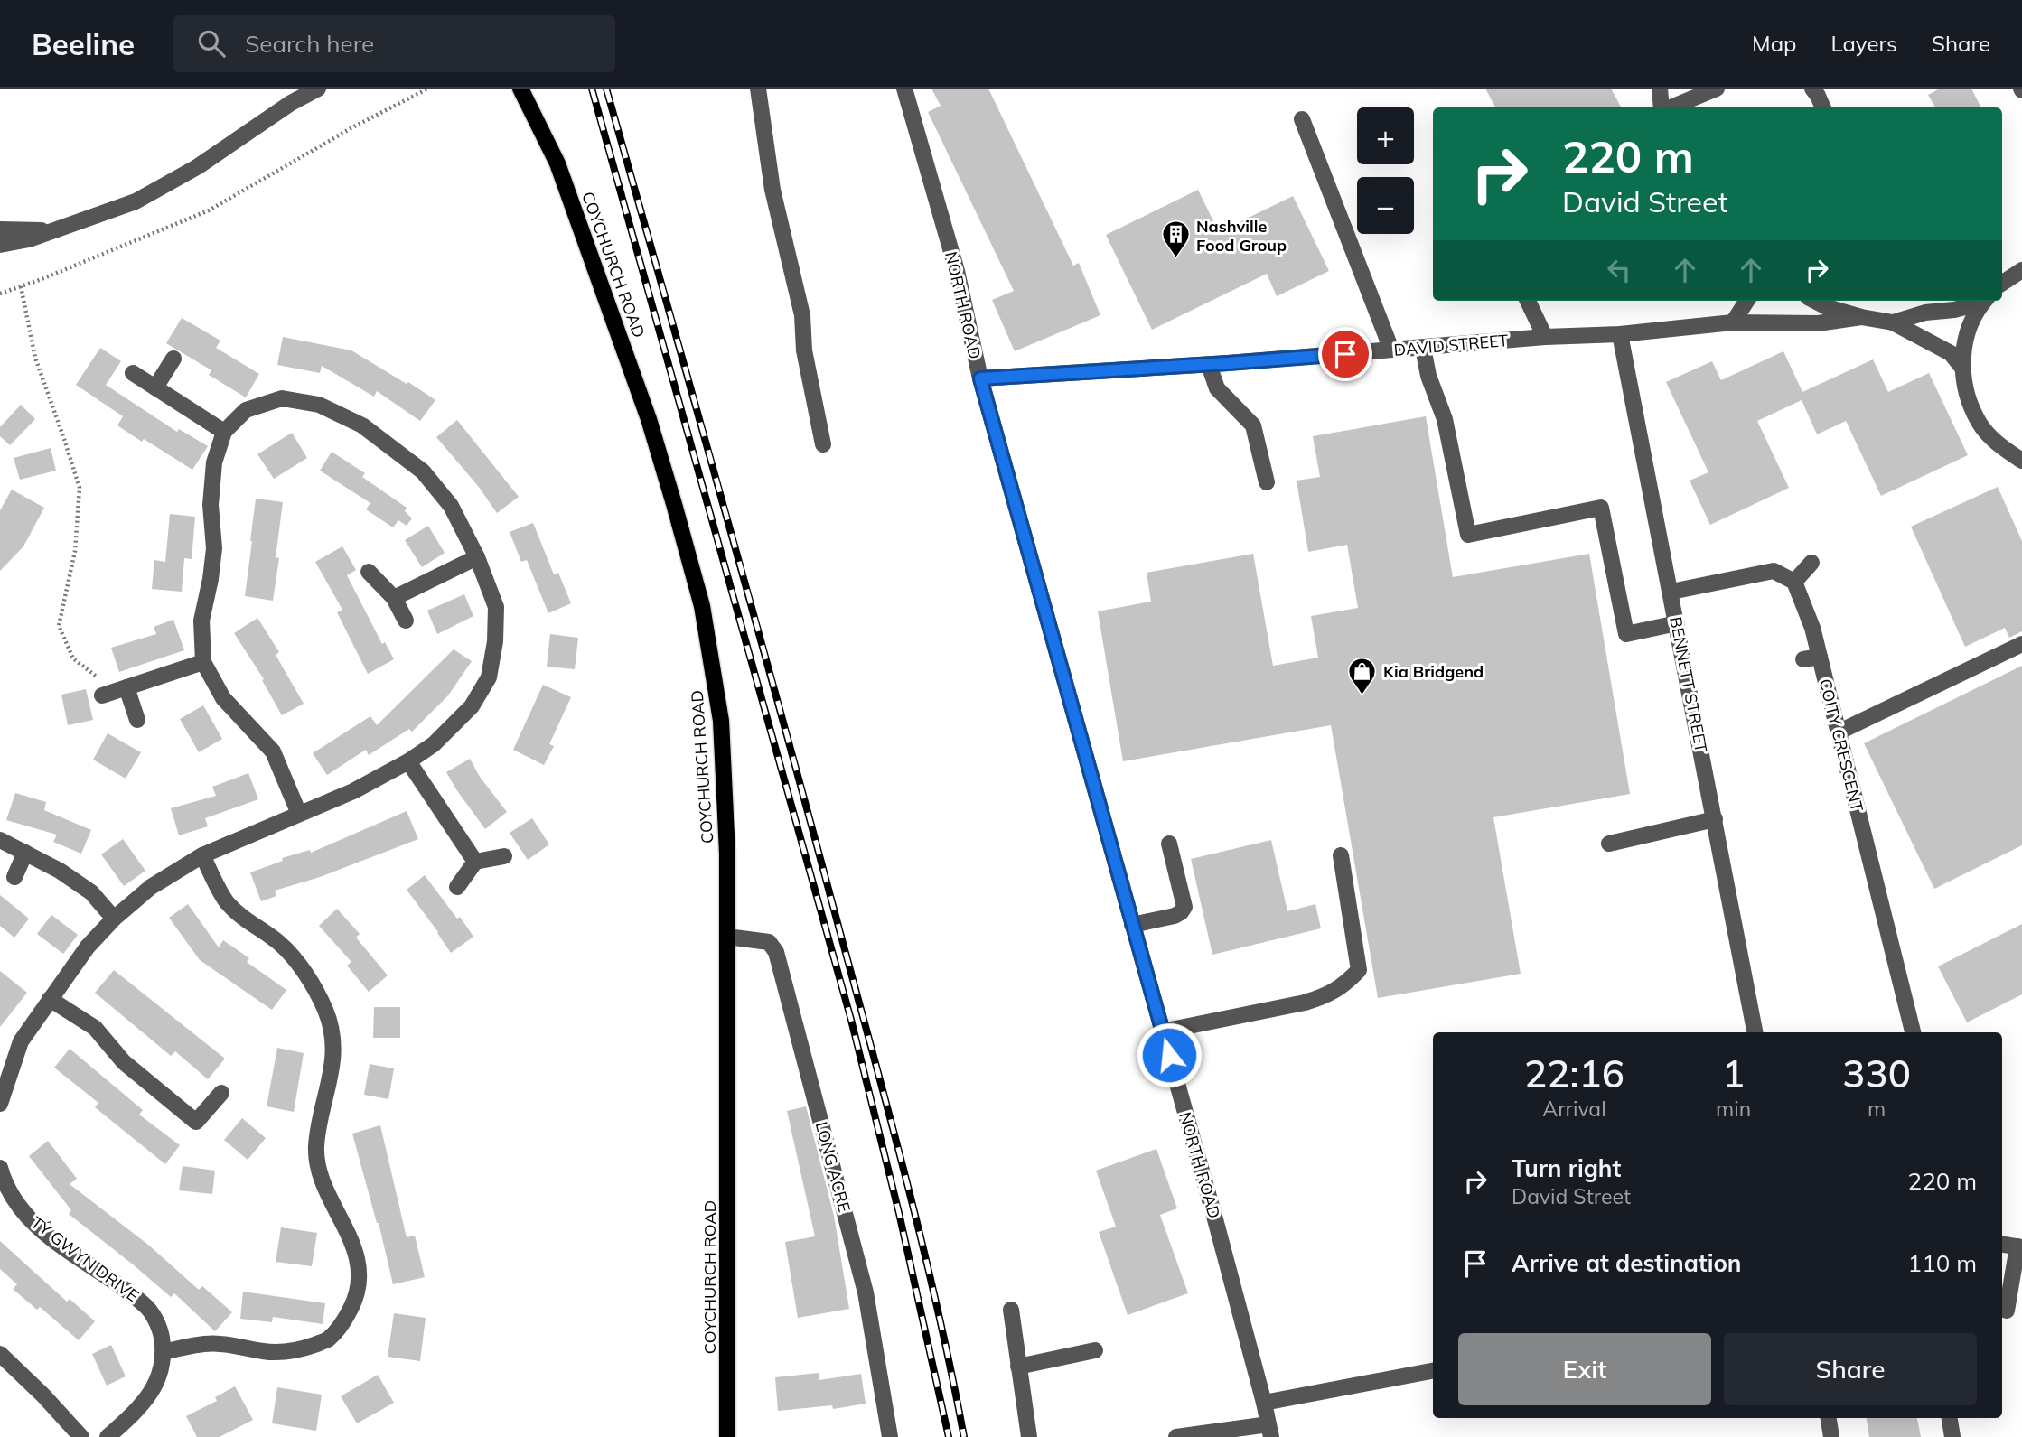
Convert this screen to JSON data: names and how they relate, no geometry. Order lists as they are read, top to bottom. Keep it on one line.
{"streets":{"main road":["COYCHURCH ROAD"],"street":["NORTH ROAD","DAVID STREET","BENNETT STREET","COITY CRESCENT","LONG ACRE","TŶ GWYN DRIVE"]},"crossings":[["COYCHURCH ROAD","LONG ACRE"],["NORTH ROAD","DAVID STREET"],["DAVID STREET","BENNETT STREET"]],"places":{"building":["Nashville Food Group"],"shop":["Kia Bridgend"]},"page":{"header":"Beeline","search":"Search here","nav":["Map","Layers","Share"],"map_buttons":["+","−"],"turn":["220 m","David Street"],"eta":["22:16","Arrival","1","min","330","m"],"list":[{"name":"Turn right","note":"David Street","value":"220 m"},{"name":"Arrive at destination","value":"110 m"}],"buttons":["Exit","Share"]}}
